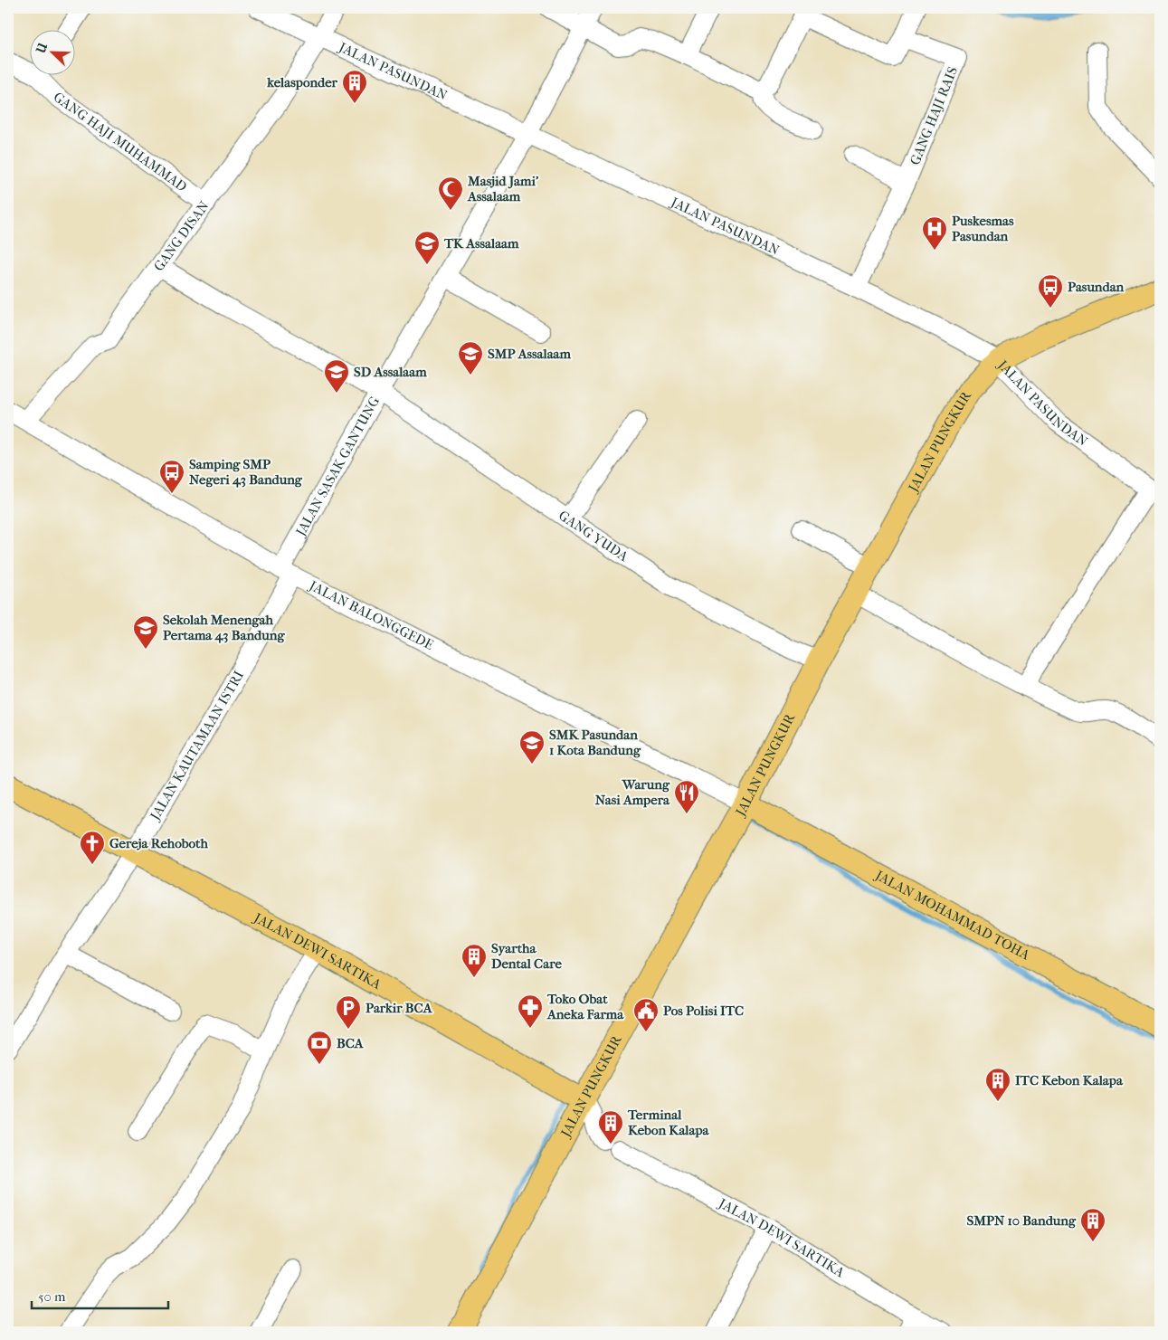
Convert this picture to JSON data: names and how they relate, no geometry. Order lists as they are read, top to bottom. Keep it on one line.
{"streets":{"main road":["JALAN PUNGKUR","JALAN MOHAMMAD TOHA","JALAN DEWI SARTIKA"],"street":["JALAN PASUNDAN","GANG HAJI RAIS","GANG HAJI MUHAMMAD","GANG DISAN","JALAN SASAK GANTUNG","GANG YUDA","JALAN BALONGGEDE","JALAN KAUTAMAAN ISTRI"]},"crossings":[["JALAN PASUNDAN","GANG HAJI RAIS"],["JALAN PASUNDAN","GANG DISAN"],["JALAN PASUNDAN","JALAN PUNGKUR"],["JALAN PASUNDAN","JALAN SASAK GANTUNG"],["GANG HAJI MUHAMMAD","GANG DISAN"],["GANG DISAN","GANG YUDA"],["GANG DISAN","JALAN BALONGGEDE"],["JALAN PUNGKUR","GANG YUDA"],["JALAN PUNGKUR","JALAN BALONGGEDE"],["JALAN PUNGKUR","JALAN MOHAMMAD TOHA"],["JALAN PUNGKUR","JALAN DEWI SARTIKA"],["JALAN SASAK GANTUNG","GANG YUDA"],["JALAN SASAK GANTUNG","JALAN BALONGGEDE"],["JALAN SASAK GANTUNG","JALAN KAUTAMAAN ISTRI"],["JALAN BALONGGEDE","JALAN KAUTAMAAN ISTRI"],["JALAN BALONGGEDE","JALAN MOHAMMAD TOHA"],["JALAN KAUTAMAAN ISTRI","JALAN DEWI SARTIKA"]],"places":{"building":["kelasponder","Syartha Dental Care","ITC Kebon Kalapa","Terminal Kebon Kalapa","SMPN 10 Bandung"],"mosque":["Masjid Jami' Assalaam"],"hospital":["Puskesmas Pasundan"],"school or university":["TK Assalaam","SMP Assalaam","SD Assalaam","Sekolah Menengah Pertama 43 Bandung","SMK Pasundan 1 Kota Bandung"],"bus stop":["Pasundan","Samping SMP Negeri 43 Bandung"],"restaurant":["Warung Nasi Ampera"],"church":["Gereja Rehoboth"],"pharmacy":["Toko Obat Aneka Farma"],"parking":["Parkir BCA"],"public building":["Pos Polisi ITC"],"bank":["BCA"]},"scale_bar":"50 m","north":"top left"}
